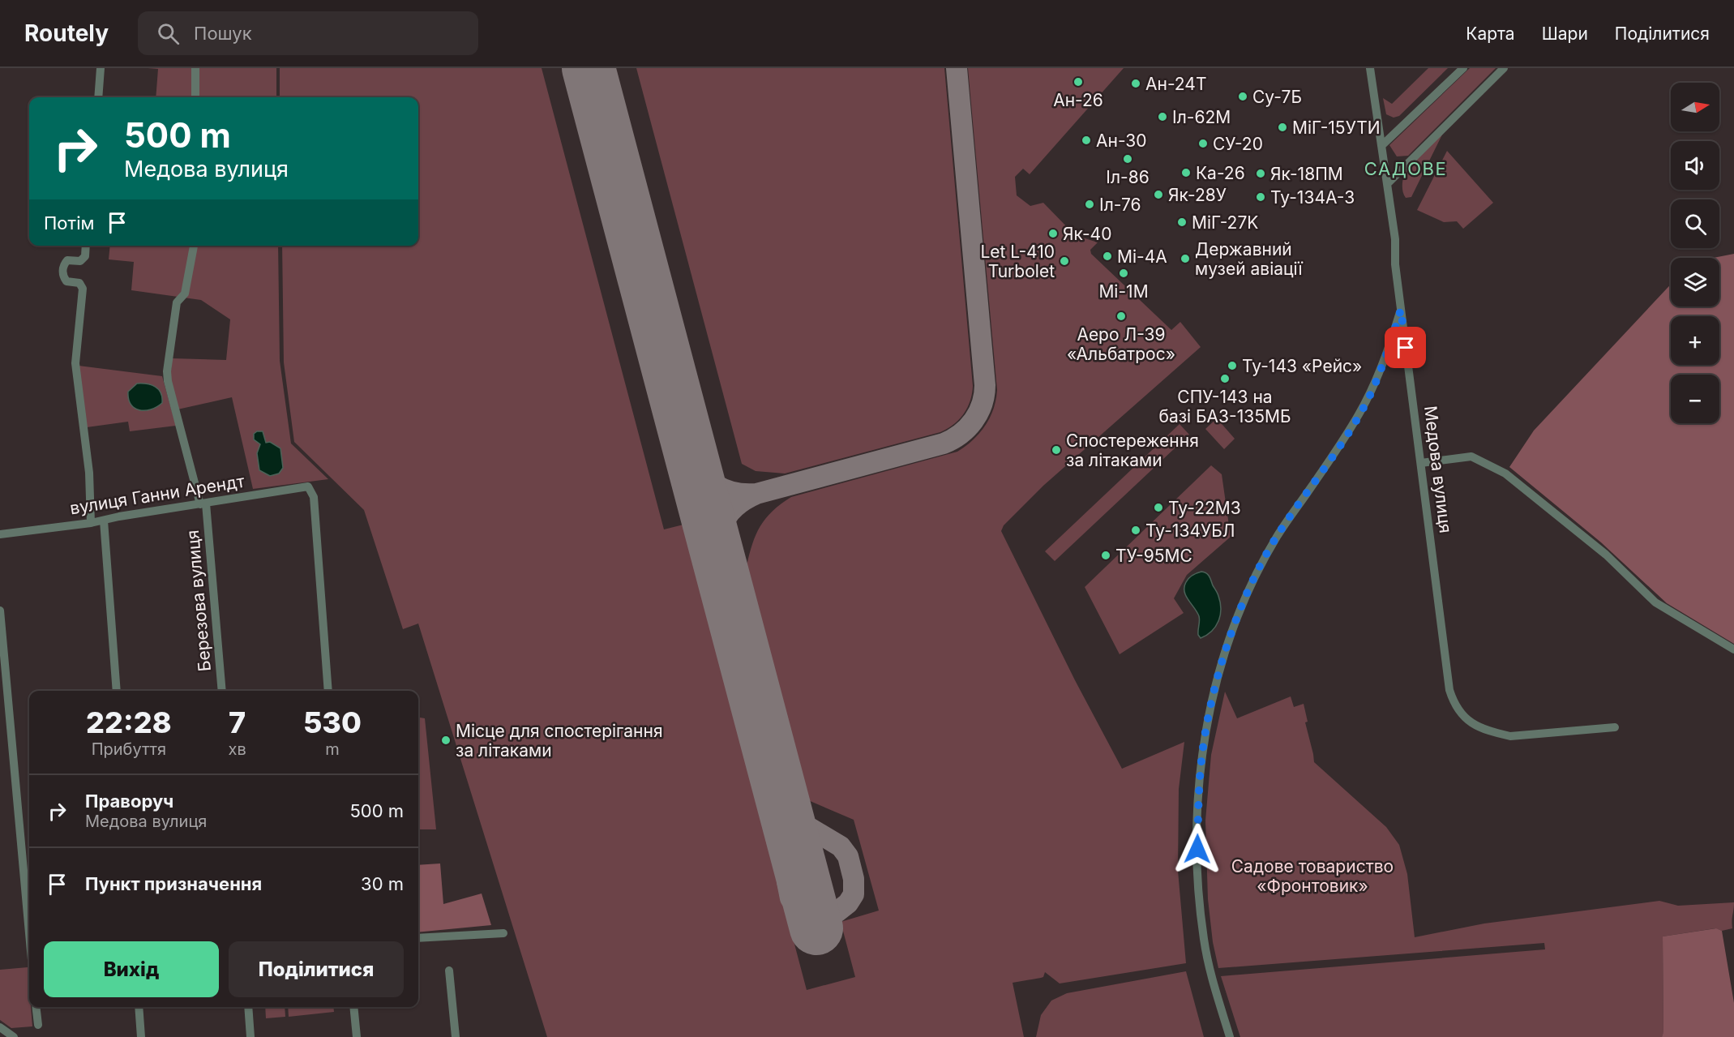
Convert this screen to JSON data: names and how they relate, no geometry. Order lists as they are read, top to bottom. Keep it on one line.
{"streets":{"street":["Медова вулиця","вулиця Ганни Арендт","Березова вулиця"]},"crossings":[["вулиця Ганни Арендт","Березова вулиця"]],"districts":["САДОВЕ"],"parks":["Садове товариство «Фронтовик»"],"places":["Ан-26","Ан-24Т","Су-7Б","Іл-62М","МіГ-15УТИ","Ан-30","СУ-20","Іл-86","Ка-26","Як-18ПМ","Як-28У","Ту-134А-3","Іл-76","МіГ-27K","Як-40","Мі-4А","Державний музей авіації","Let L-410 Turbolet","Мі-1М","Аеро Л-39 «Альбатрос»","Ту-143 «Рейс»","СПУ-143 на базі БАЗ-135МБ","Спостереження за літаками","Ту-22М3","Ту-134УБЛ","ТУ-95МС","Місце для спостерігання за літаками"],"north":"right","page":{"header":"Routely","search":"Пошук","nav":["Карта","Шари","Поділитися"],"map_buttons":["+","−"],"turn":["500 m","Медова вулиця"],"then":"Потім","eta":["22:28","Прибуття","7","хв","530","m"],"list":[{"name":"Праворуч","note":"Медова вулиця","value":"500 m"},{"name":"Пункт призначення","value":"30 m"}],"buttons":["Вихід","Поділитися"]}}
